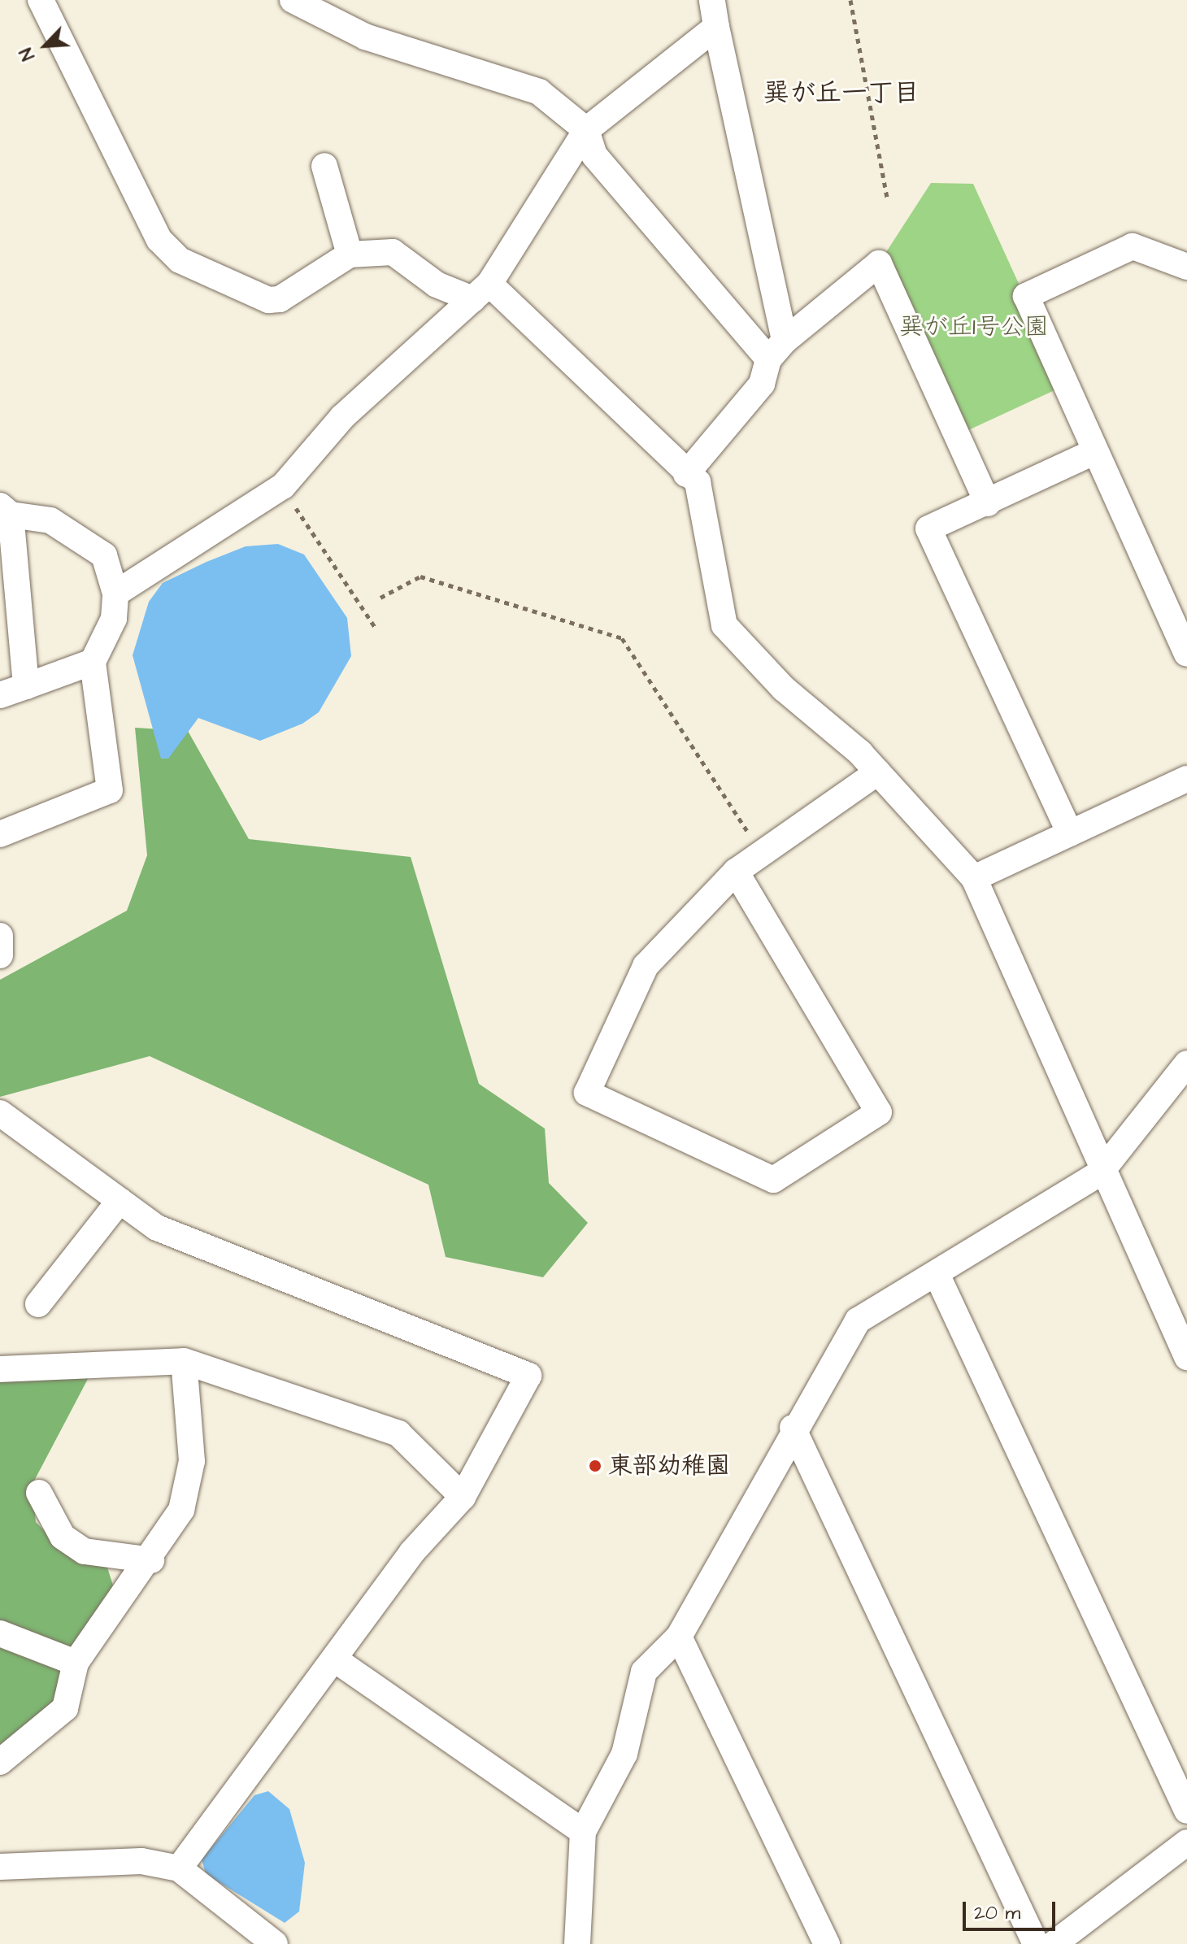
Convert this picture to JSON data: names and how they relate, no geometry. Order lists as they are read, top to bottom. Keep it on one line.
{"districts":["巽が丘一丁目"],"parks":["巽が丘1号公園"],"places":["東部幼稚園"],"scale_bar":"20 m","north":"bottom left"}
